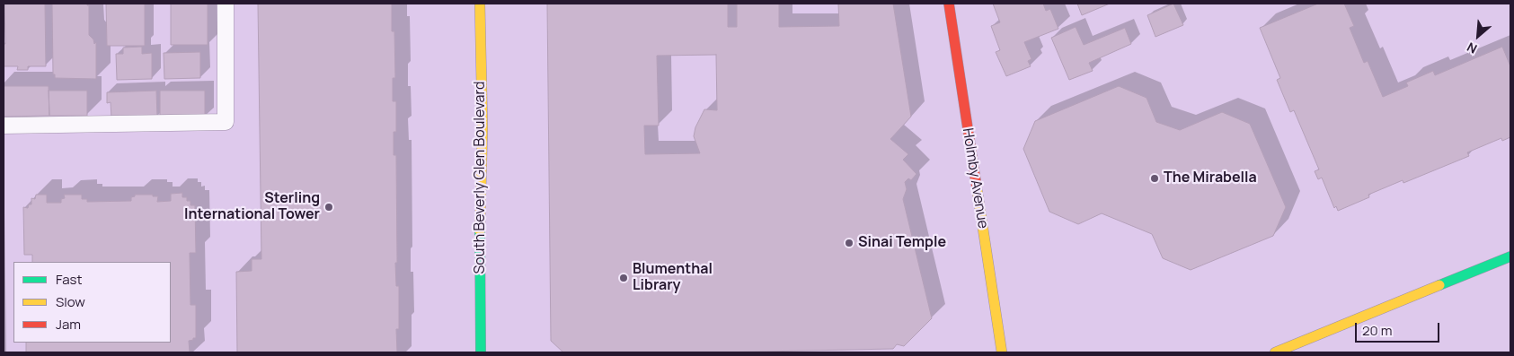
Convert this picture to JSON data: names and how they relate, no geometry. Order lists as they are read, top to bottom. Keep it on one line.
{"streets":{"main road":["South Beverly Glen Boulevard","Holmby Avenue"]},"places":["The Mirabella","Sterling International Tower","Sinai Temple","Blumenthal Library"],"legend":["Fast","Slow","Jam"],"scale_bar":"20 m","north":"bottom left"}
